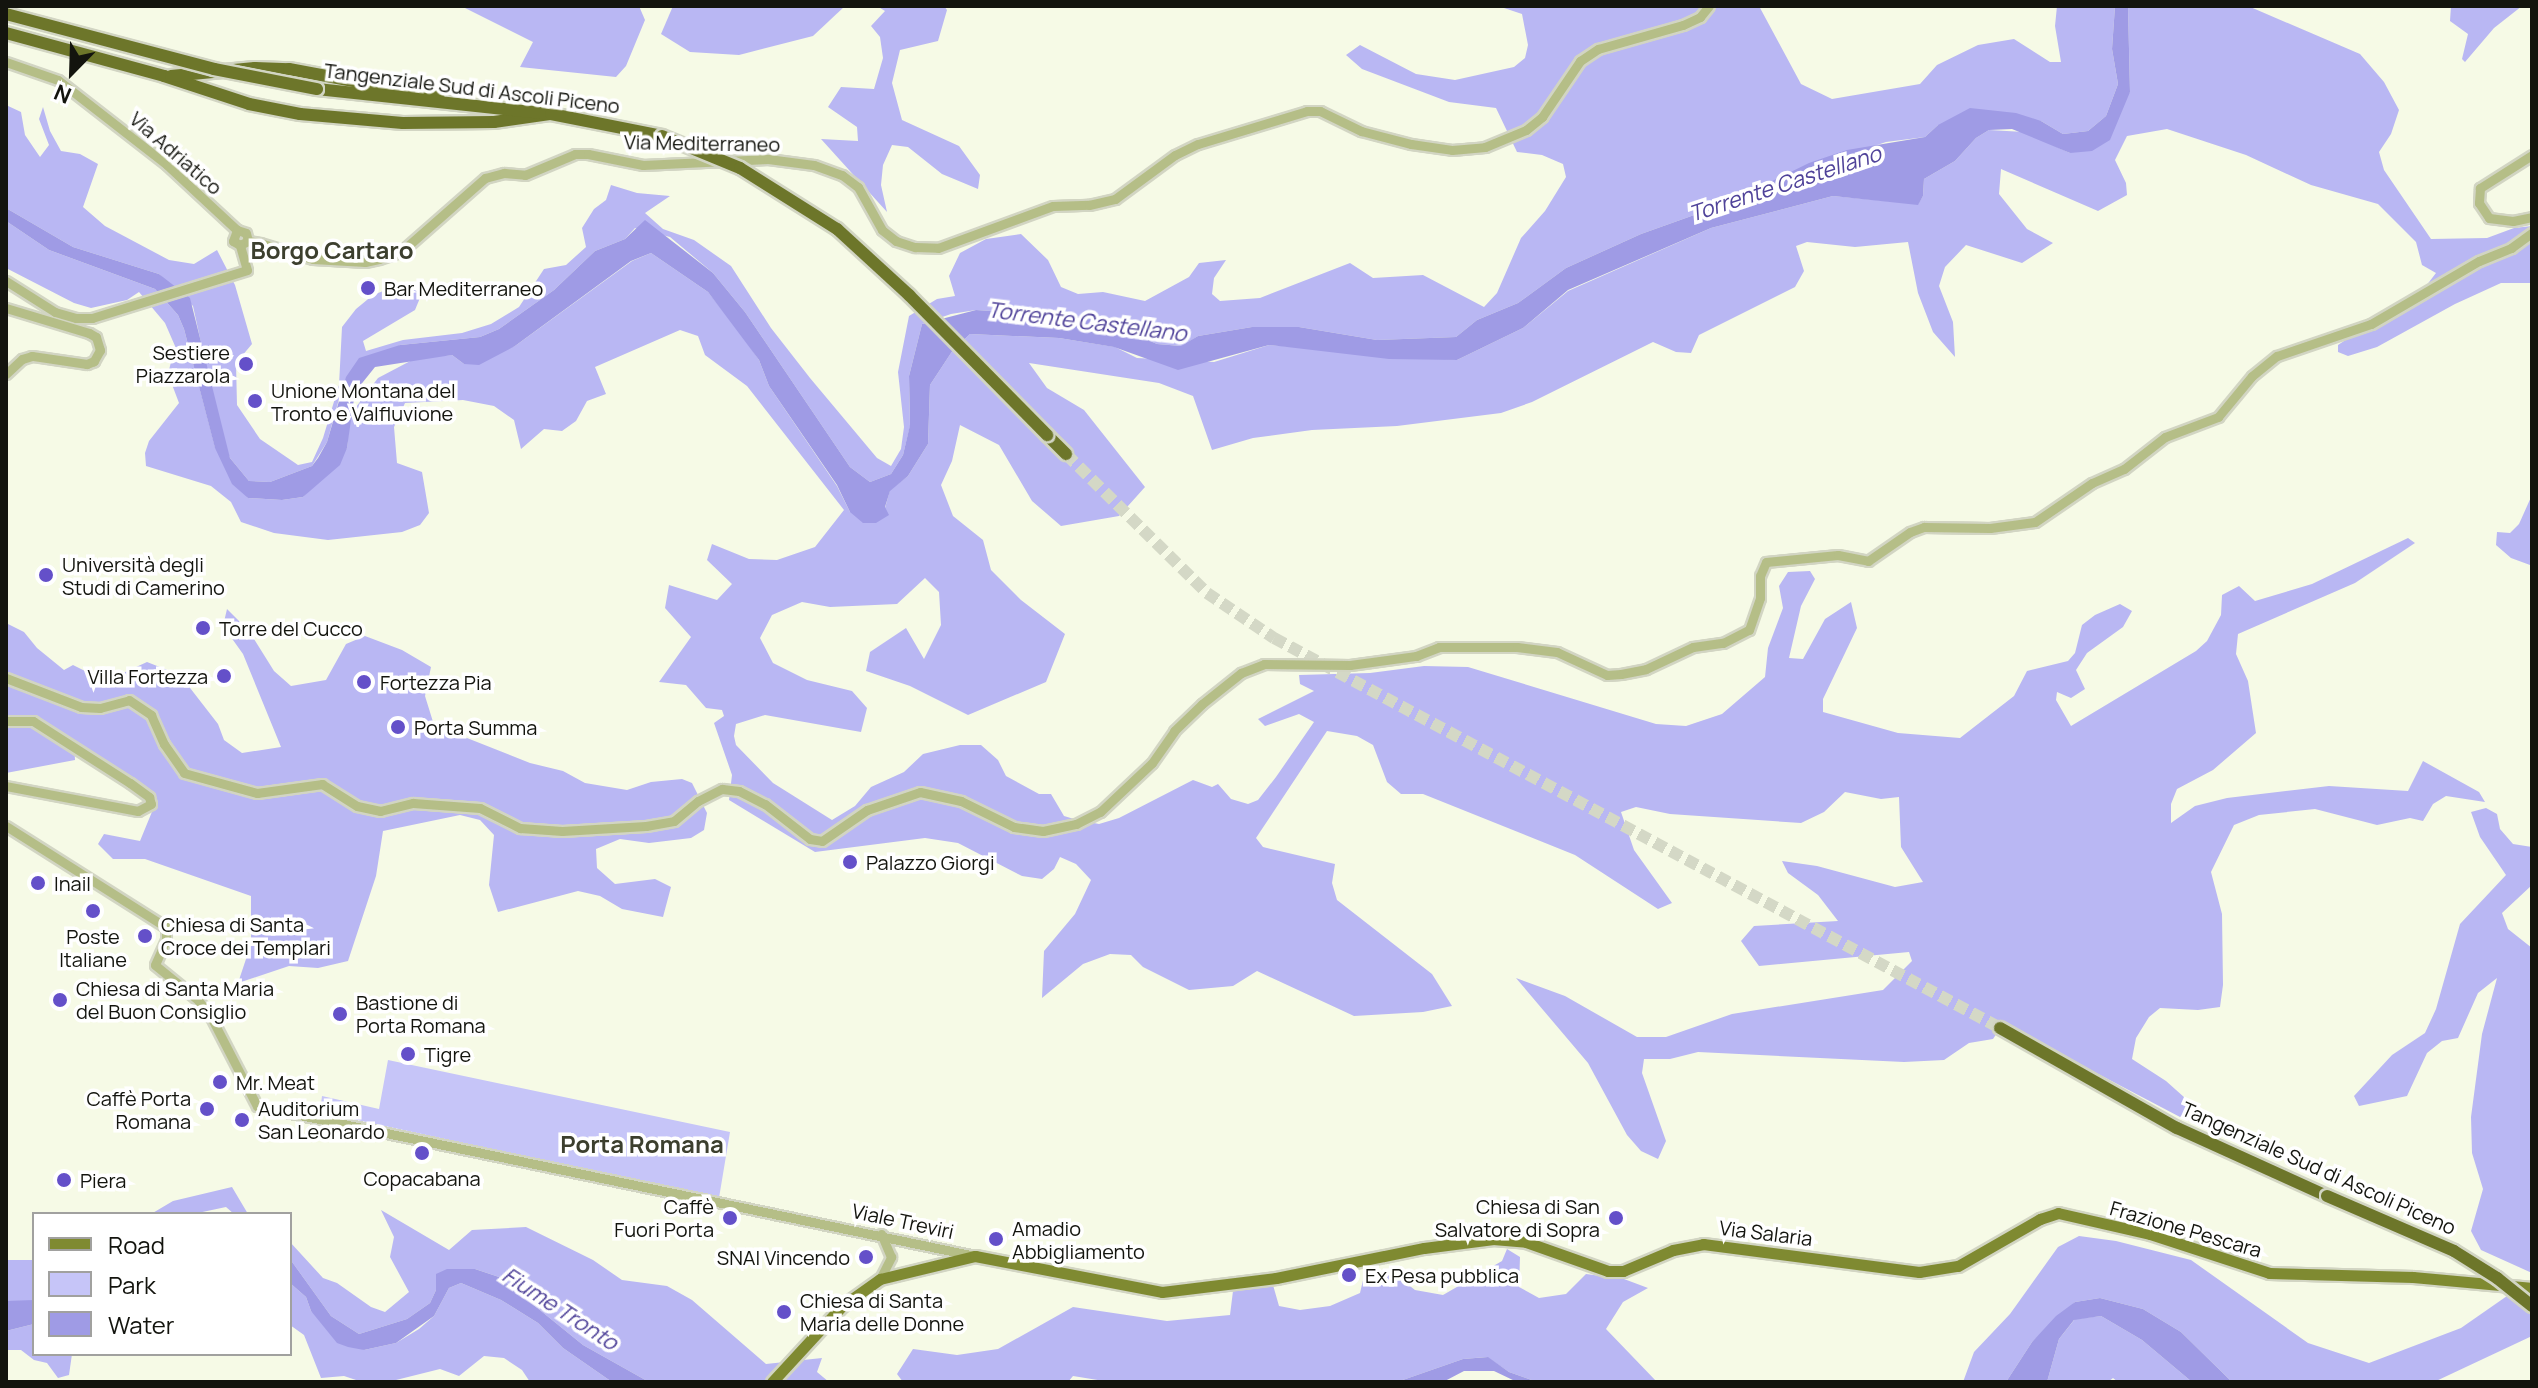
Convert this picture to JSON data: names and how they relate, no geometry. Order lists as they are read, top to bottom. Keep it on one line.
{"streets":{"highway":["Tangenziale Sud di Ascoli Piceno"],"main road":["Viale Treviri","Frazione Pescara","Via Salaria"],"street":["Via Mediterraneo","Via Adriatico"]},"crossings":[["Via Mediterraneo","Via Adriatico"],["Viale Treviri","Via Salaria"],["Frazione Pescara","Via Salaria"]],"districts":["Borgo Cartaro","Porta Romana"],"water":["Torrente Castellano","Fiume Tronto"],"places":["Bar Mediterraneo","Sestiere Piazzarola","Unione Montana del Tronto e Valfluvione","Università degli Studi di Camerino","Torre del Cucco","Villa Fortezza","Fortezza Pia","Porta Summa","Palazzo Giorgi","Inail","Poste Italiane","Chiesa di Santa Croce dei Templari","Chiesa di Santa Maria del Buon Consiglio","Bastione di Porta Romana","Tigre","Mr. Meat","Caffè Porta Romana","Auditorium San Leonardo","Copacabana","Piera","Caffè Fuori Porta","Chiesa di San Salvatore di Sopra","Amadio Abbigliamento","SNAI Vincendo","Ex Pesa pubblica","Chiesa di Santa Maria delle Donne"],"legend":["Road","Park","Water"],"north":"bottom left"}
